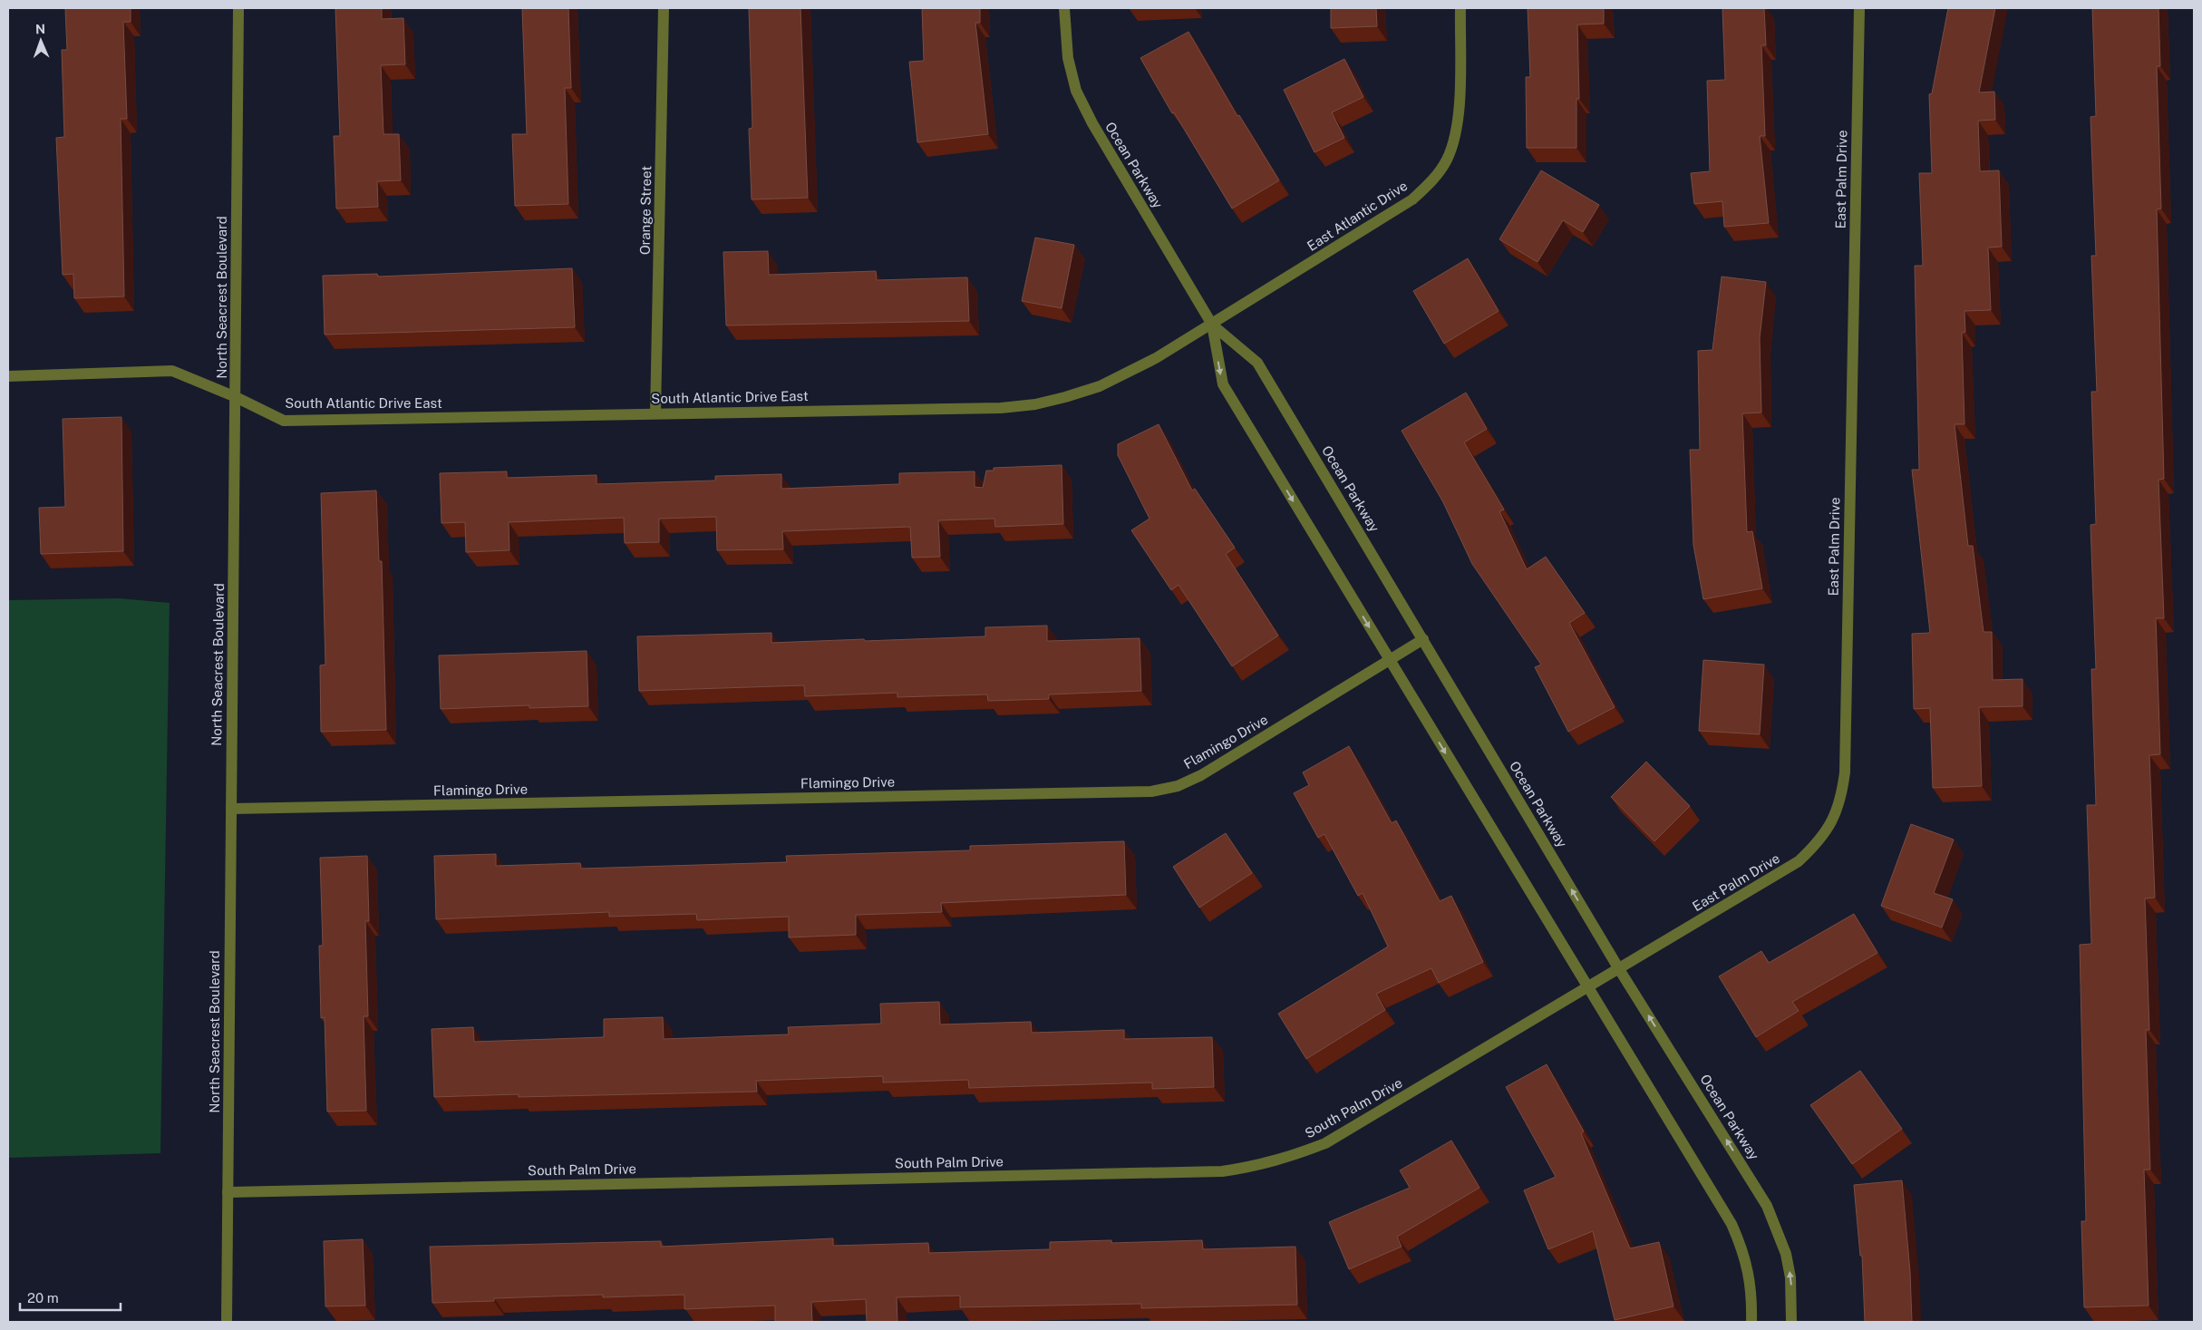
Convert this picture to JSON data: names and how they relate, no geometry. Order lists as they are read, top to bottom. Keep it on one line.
{"streets":{"street":["Ocean Parkway","East Palm Drive","Orange Street","East Atlantic Drive","North Seacrest Boulevard","South Atlantic Drive East","Flamingo Drive","South Palm Drive"]},"crossings":[["Ocean Parkway","East Palm Drive"],["Ocean Parkway","East Atlantic Drive"],["Ocean Parkway","South Atlantic Drive East"],["Ocean Parkway","Flamingo Drive"],["Ocean Parkway","South Palm Drive"],["East Palm Drive","South Palm Drive"],["Orange Street","South Atlantic Drive East"],["East Atlantic Drive","South Atlantic Drive East"],["North Seacrest Boulevard","South Atlantic Drive East"],["North Seacrest Boulevard","Flamingo Drive"],["North Seacrest Boulevard","South Palm Drive"]],"scale_bar":"20 m","north":"top"}
